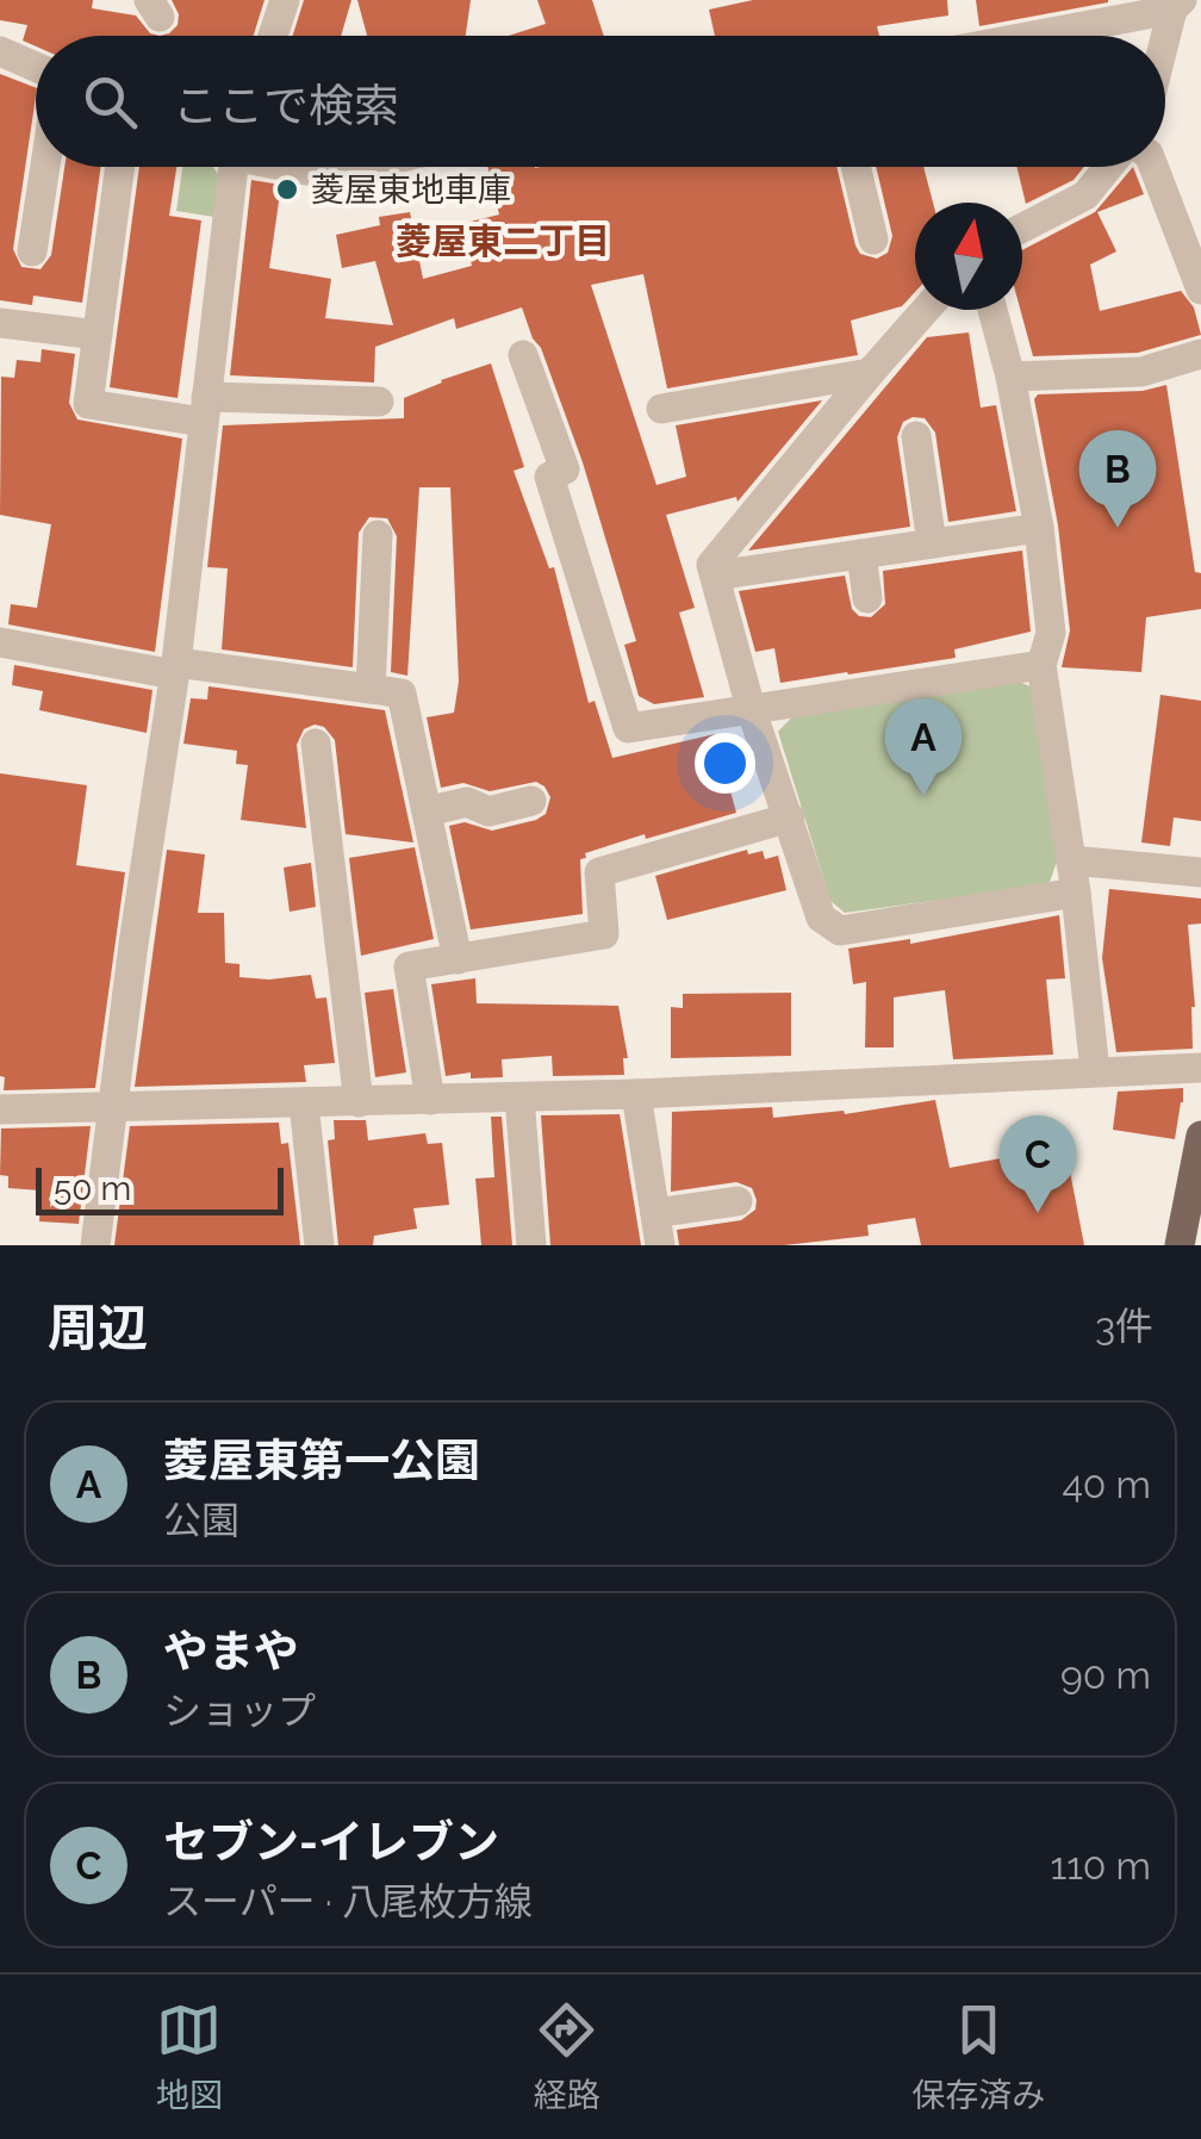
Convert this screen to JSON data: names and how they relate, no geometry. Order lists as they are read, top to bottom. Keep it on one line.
{"districts":["菱屋東二丁目"],"places":["菱屋東地車庫"],"scale_bar":"50 m","north":"top","page":{"search":"ここで検索","pins":["B","A","C"],"scale":"50 m","heading":["周辺","3件"],"list":[{"mark":"A","name":"菱屋東第一公園","note":"公園","value":"40 m"},{"mark":"B","name":"やまや","note":"ショップ","value":"90 m"},{"mark":"C","name":"セブン-イレブン","note":"スーパー · 八尾枚方線","value":"110 m"}],"nav":["地図","経路","保存済み"]}}
